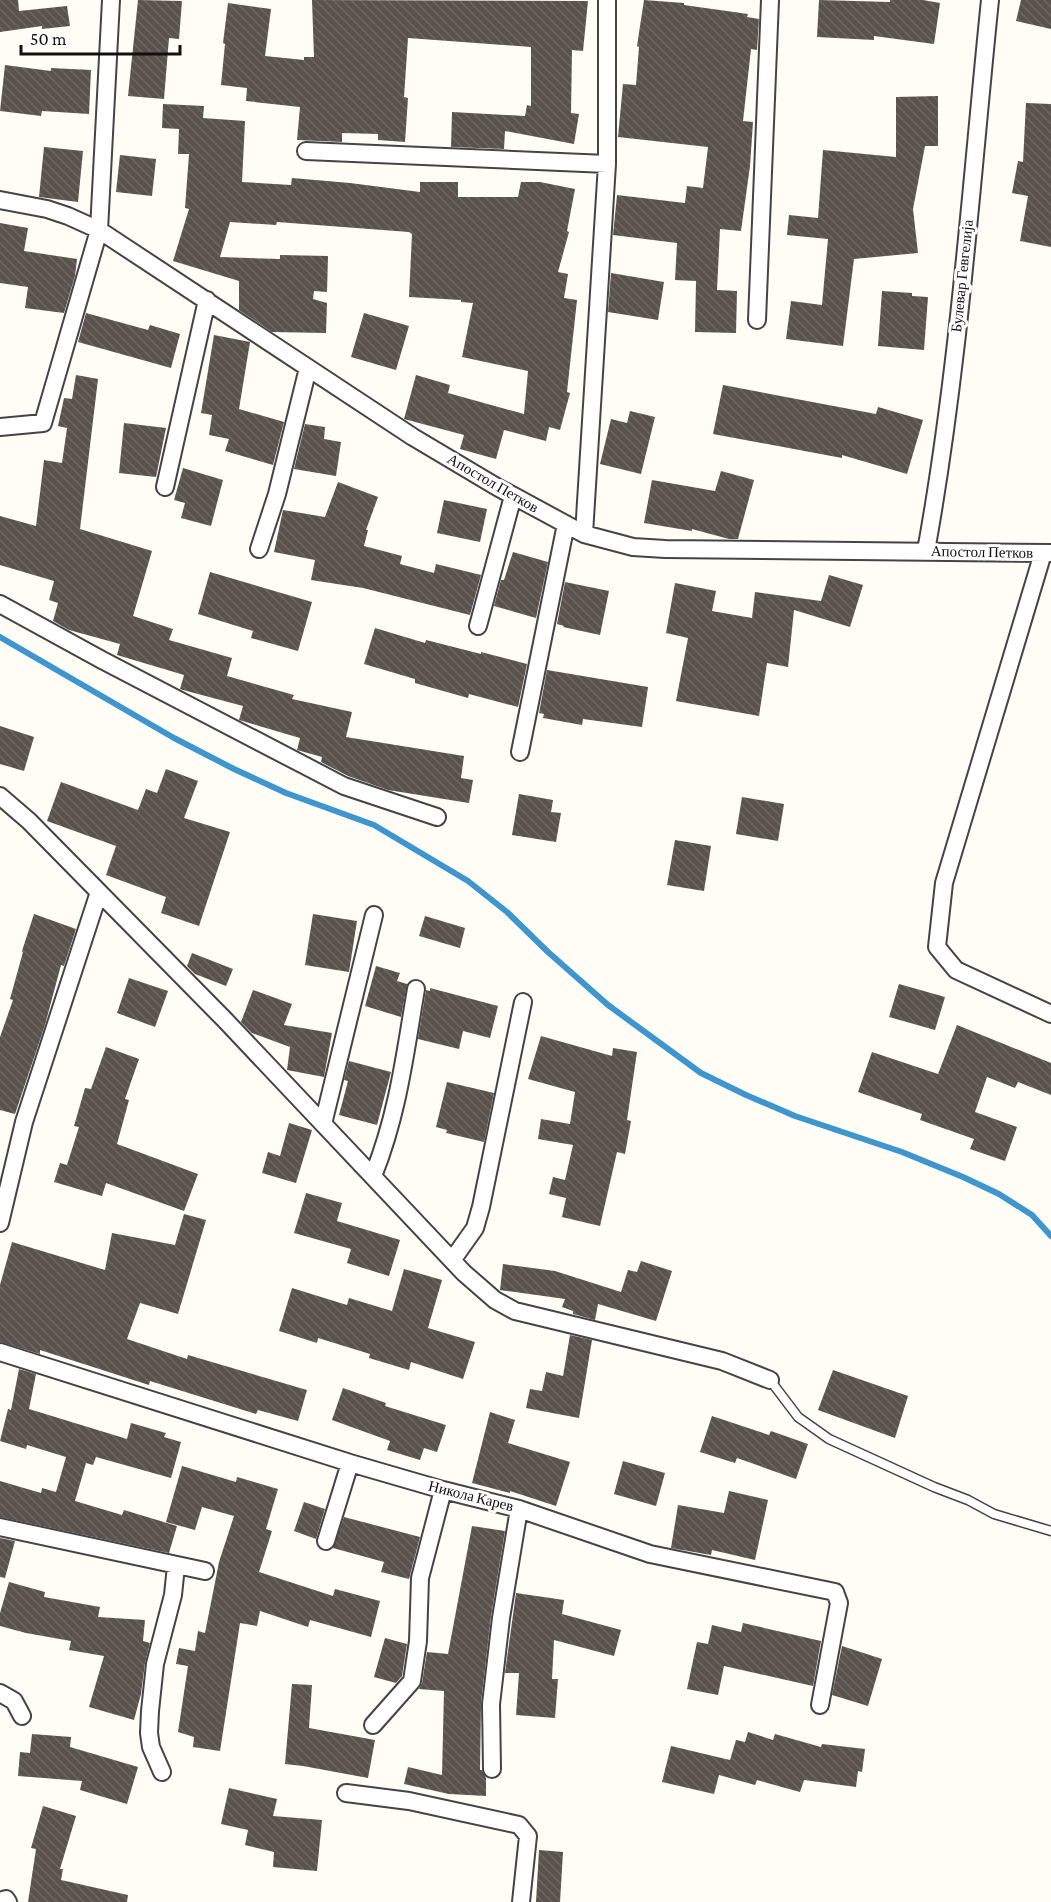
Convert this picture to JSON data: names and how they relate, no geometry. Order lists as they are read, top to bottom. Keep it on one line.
{"streets":{"street":["Булевар Гевгелија","Апостол Петков","Никола Карев"]},"crossings":[["Булевар Гевгелија","Апостол Петков"]],"scale_bar":"50 m"}
